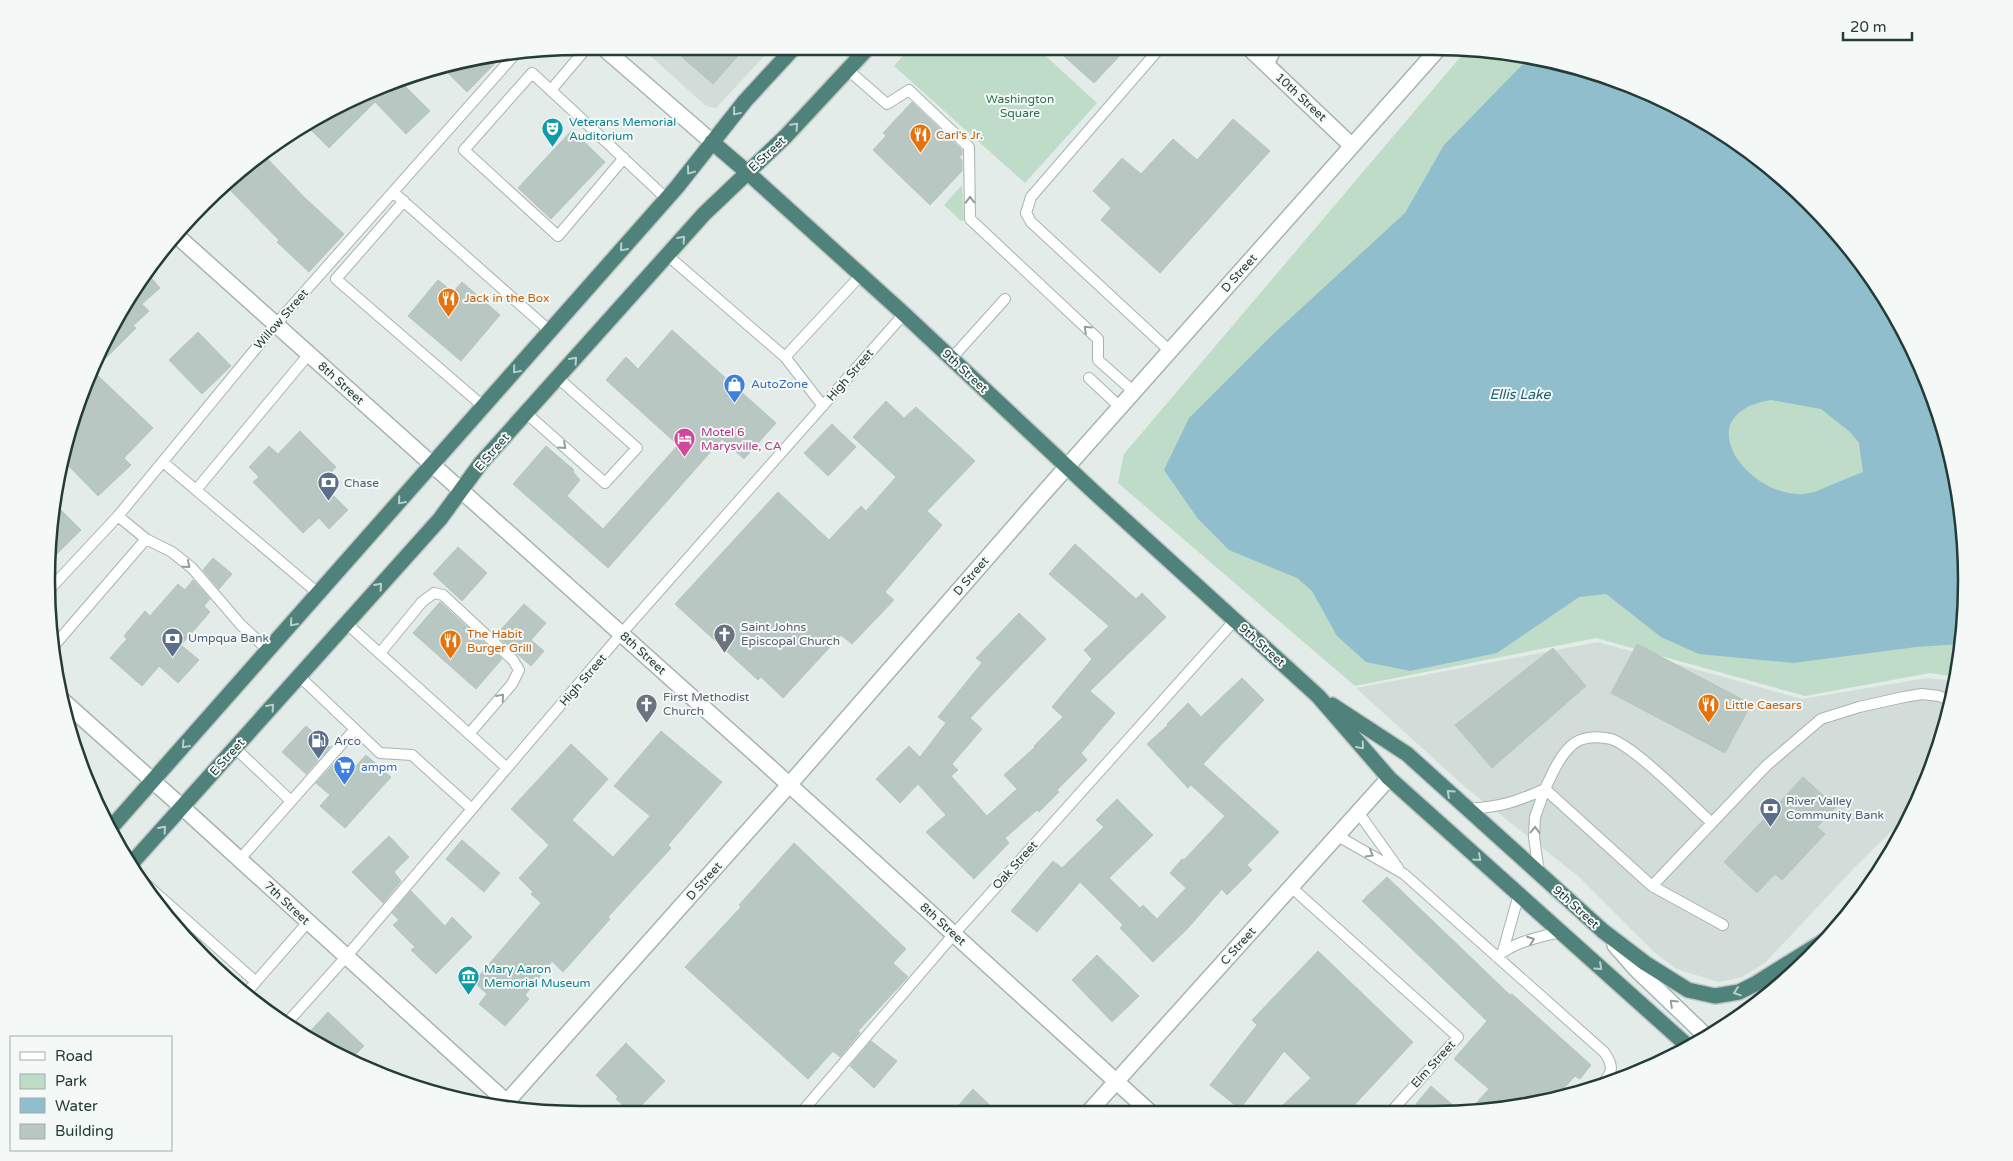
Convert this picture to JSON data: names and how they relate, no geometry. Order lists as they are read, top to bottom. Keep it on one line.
{"streets":{"highway":["E Street","9th Street"],"street":["10th Street","D Street","8th Street","7th Street","C Street"],"lane":["Willow Street","High Street","Oak Street","Elm Street"]},"crossings":[["10th Street","D Street"],["E Street","9th Street"],["E Street","8th Street"],["E Street","7th Street"],["D Street","9th Street"],["D Street","8th Street"],["Willow Street","8th Street"],["9th Street","High Street"],["9th Street","Oak Street"],["9th Street","C Street"],["High Street","8th Street"],["High Street","7th Street"],["8th Street","Oak Street"],["8th Street","C Street"],["C Street","Elm Street"]],"water":["Ellis Lake"],"parks":["Washington Square"],"places":{"theatre":["Veterans Memorial Auditorium"],"restaurant":["Carl's Jr.","Jack in the Box","The Habit Burger Grill","Little Caesars"],"shop":["AutoZone"],"hotel":["Motel 6 Marysville, CA"],"bank":["Chase","Umpqua Bank","River Valley Community Bank"],"church":["Saint Johns Episcopal Church","First Methodist Church"],"fuel station":["Arco"],"supermarket":["ampm"],"museum":["Mary Aaron Memorial Museum"]},"legend":["Road","Park","Water","Building"],"scale_bar":"20 m"}
